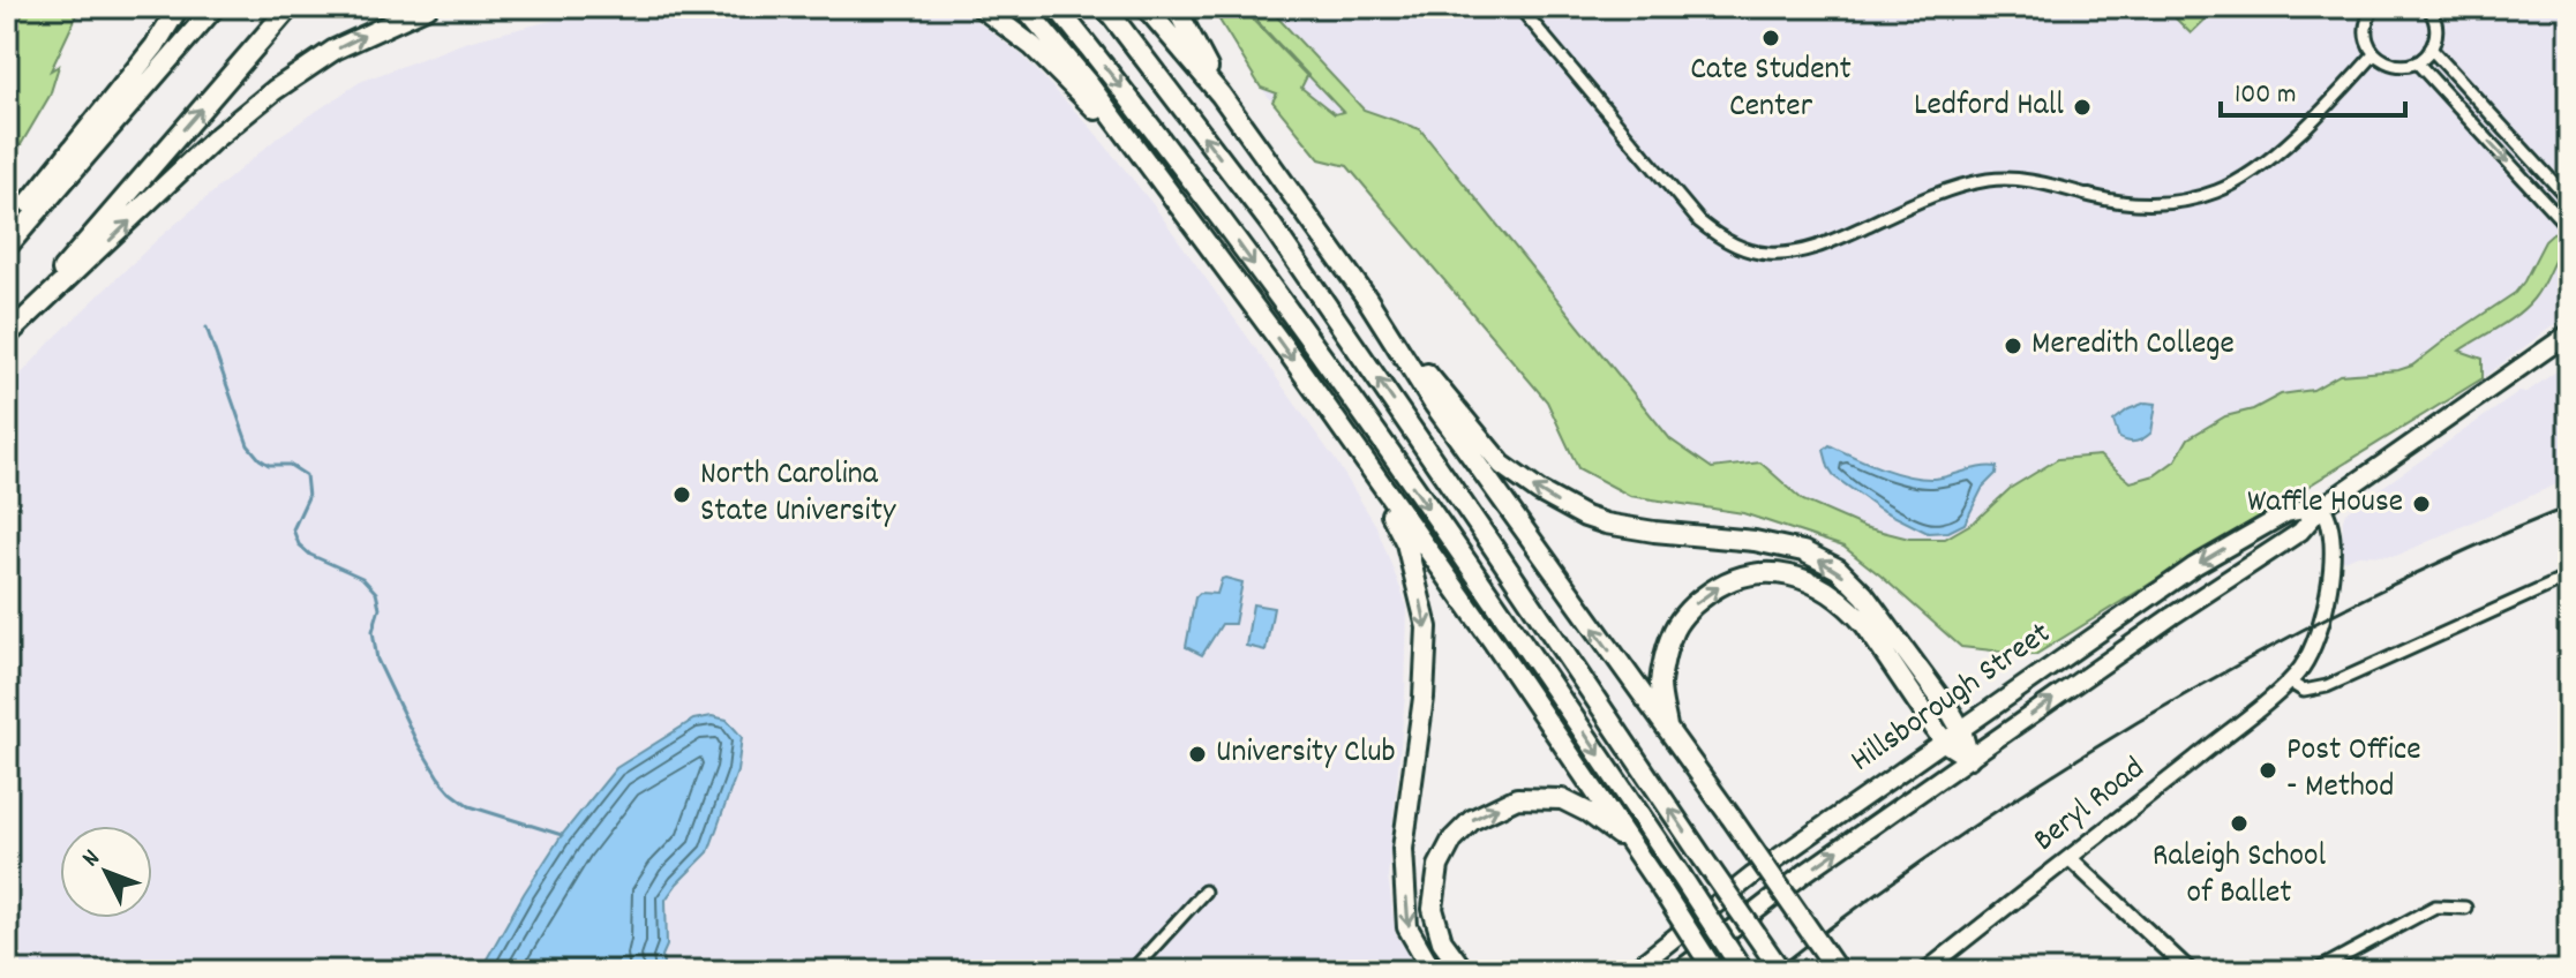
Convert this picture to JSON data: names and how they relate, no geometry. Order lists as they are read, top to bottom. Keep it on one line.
{"streets":{"main road":["Hillsborough Street"],"street":["Beryl Road"]},"crossings":[["Hillsborough Street","Beryl Road"]],"places":["Cate Student Center","Ledford Hall","Meredith College","North Carolina State University","Waffle House","University Club","Post Office - Method","Raleigh School of Ballet"],"scale_bar":"100 m","north":"top left"}
